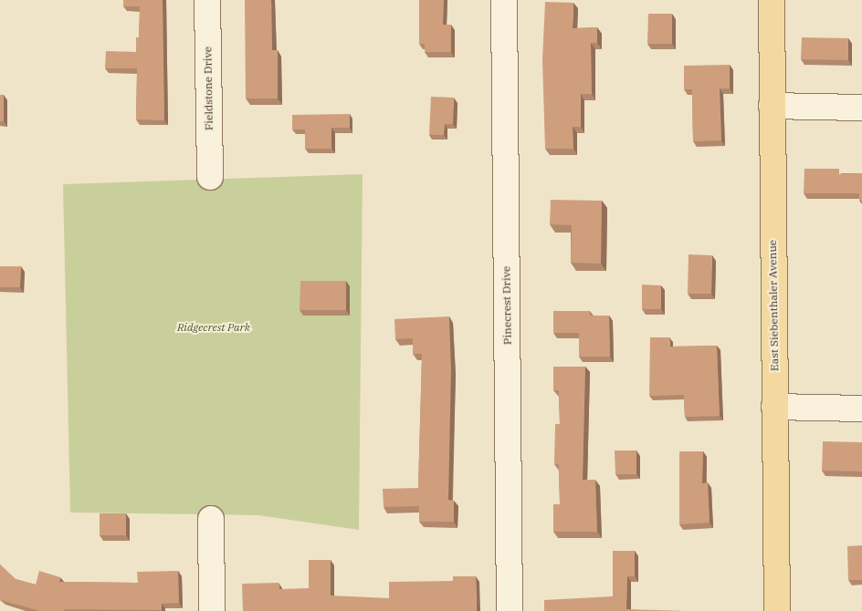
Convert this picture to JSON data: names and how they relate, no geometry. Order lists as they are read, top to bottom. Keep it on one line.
{"streets":{"main road":["East Siebenthaler Avenue"],"street":["Fieldstone Drive","Pinecrest Drive"]},"parks":["Ridgecrest Park"]}
